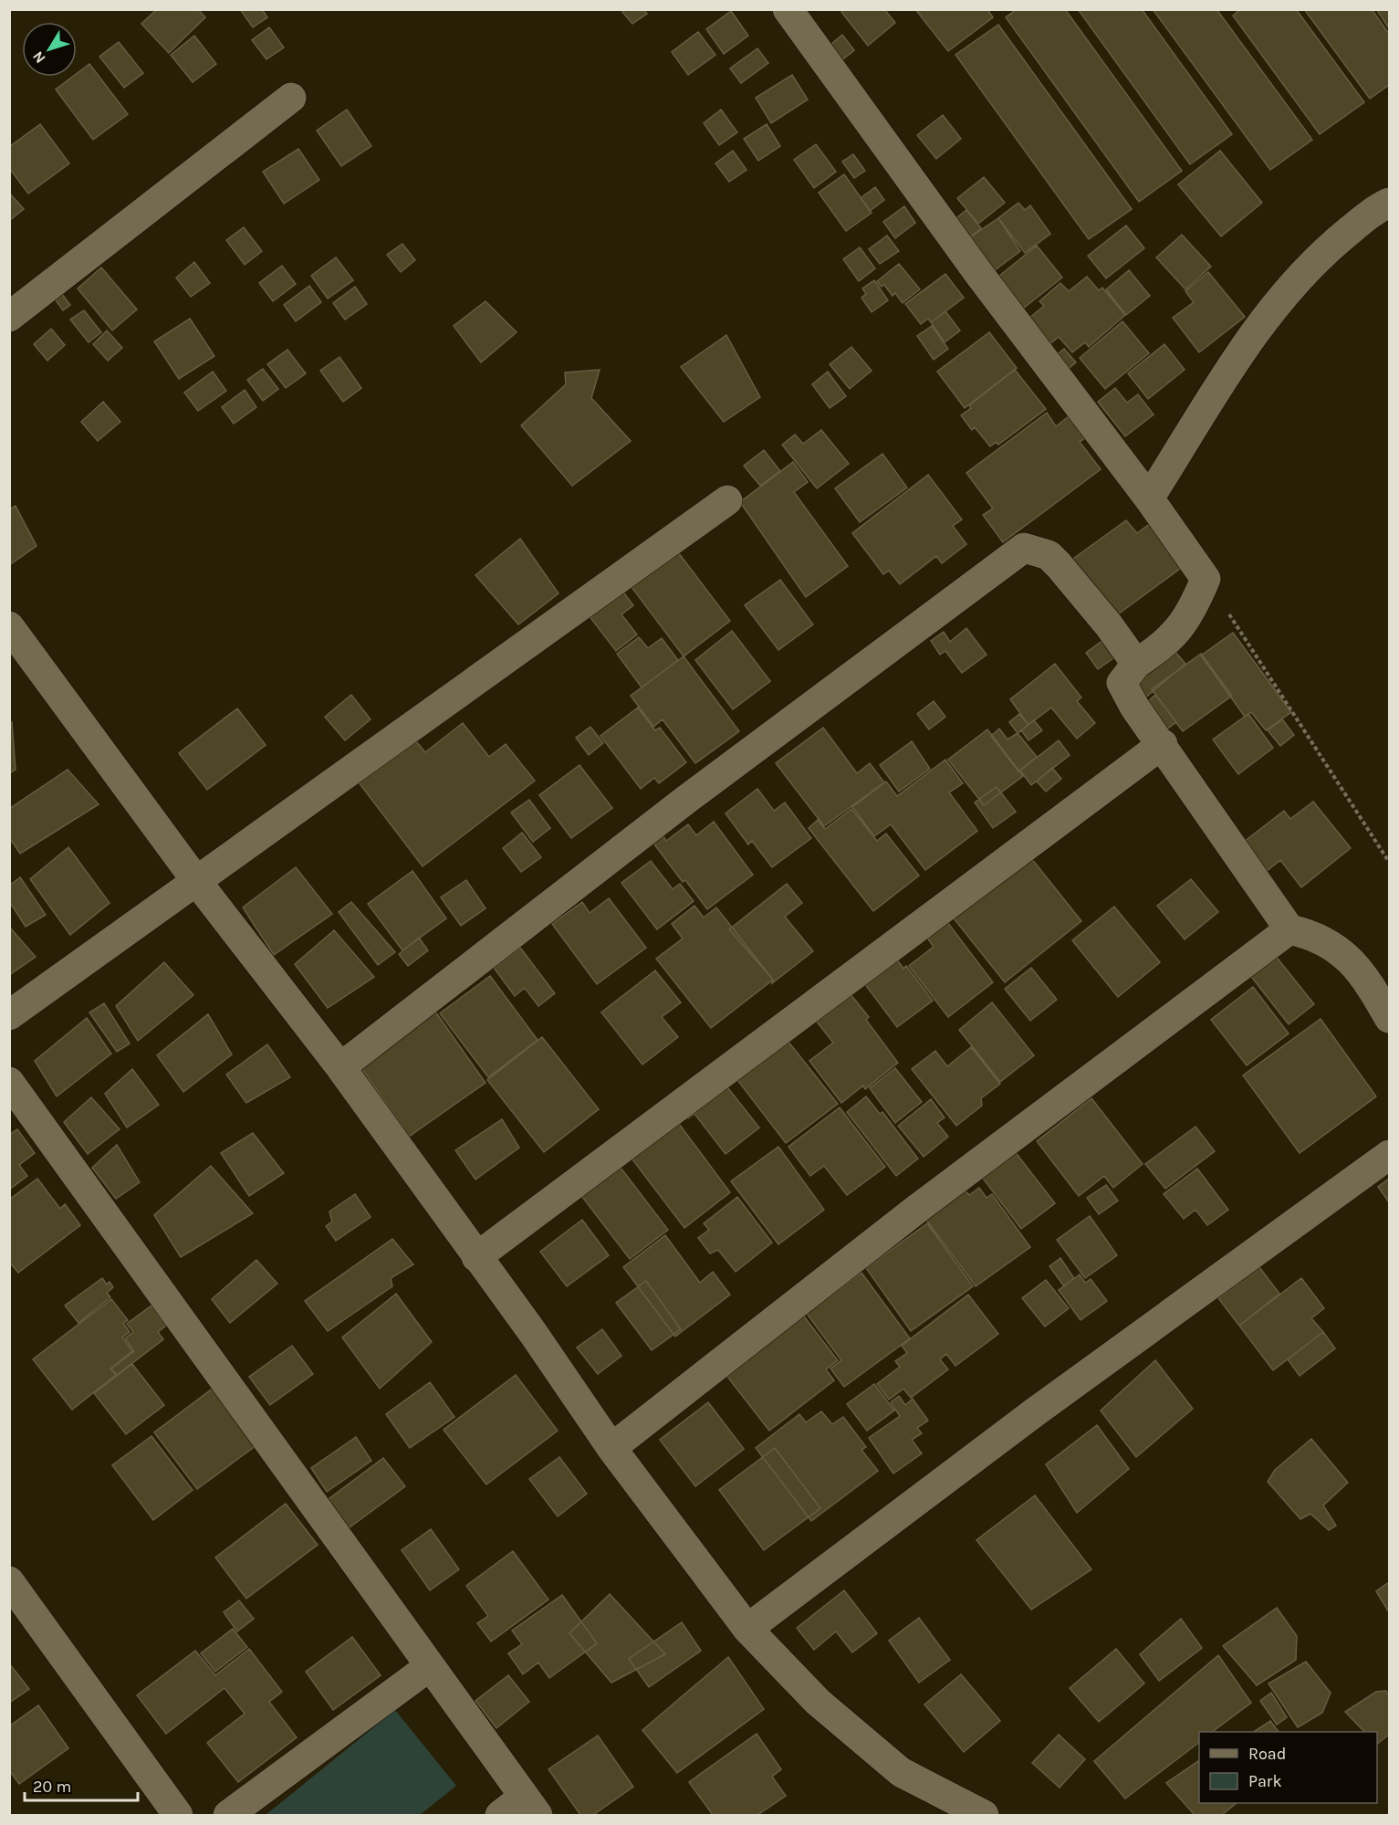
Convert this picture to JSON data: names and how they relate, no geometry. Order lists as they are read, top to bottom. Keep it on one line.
{"legend":["Road","Park"],"scale_bar":"20 m","north":"bottom left"}
